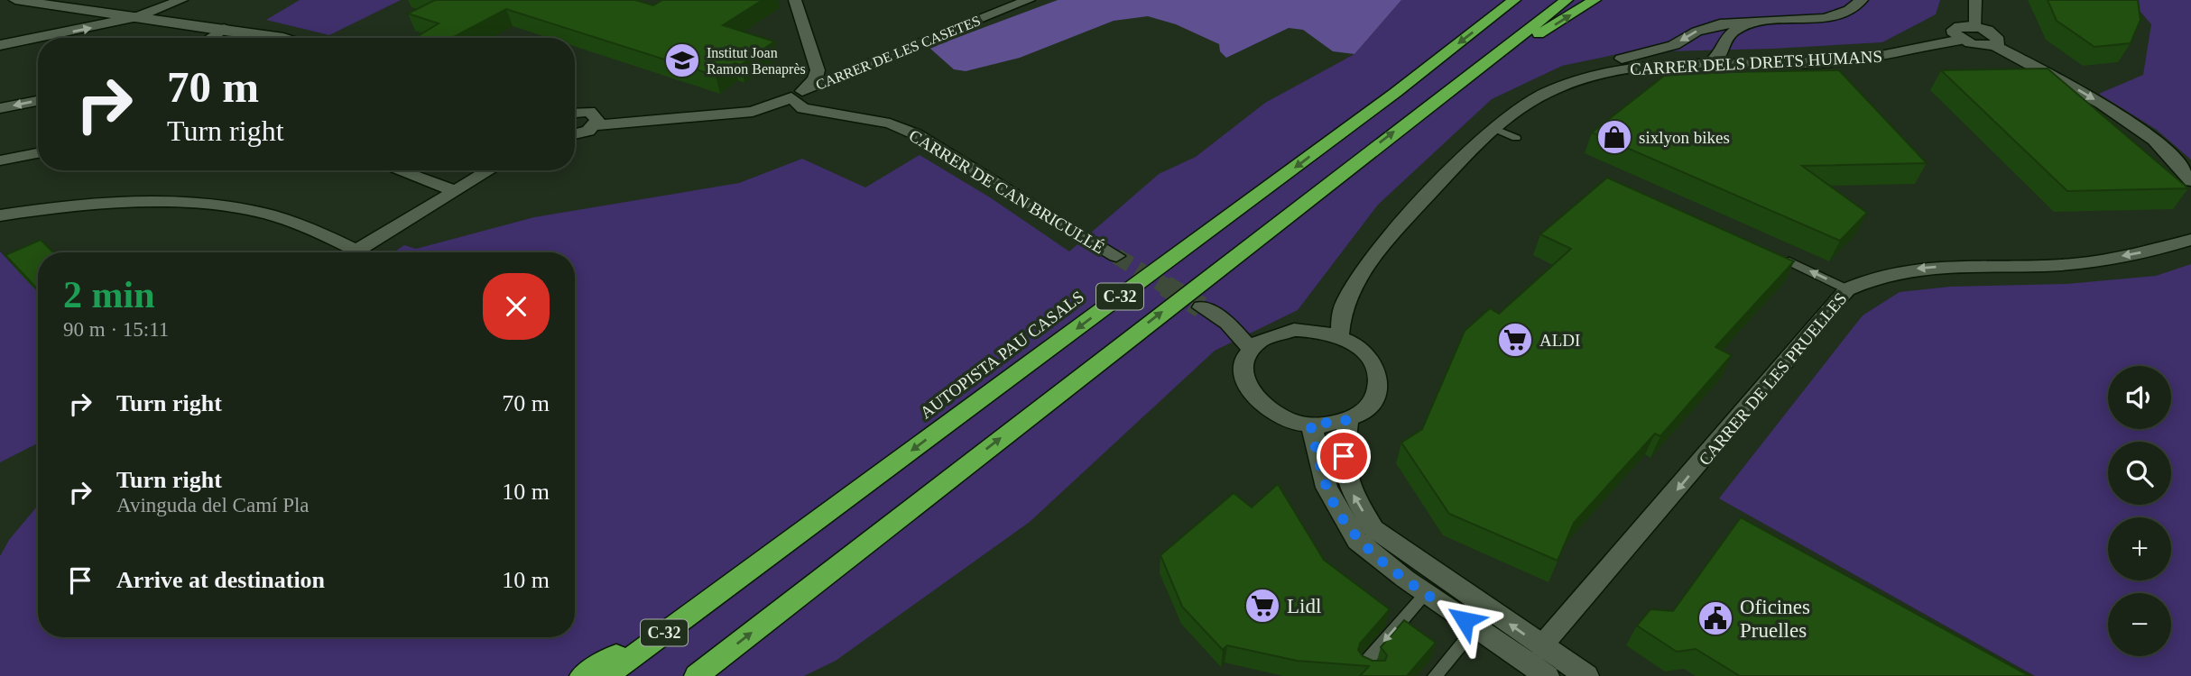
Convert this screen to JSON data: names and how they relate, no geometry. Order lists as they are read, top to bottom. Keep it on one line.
{"streets":{"highway":["C-32","AUTOPISTA PAU CASALS"],"street":["CARRER DE LES CASETES","CARRER DELS DRETS HUMANS","CARRER DE CAN BRICULLÉ","CARRER DE LES PRUELLES"]},"crossings":[["CARRER DE LES CASETES","CARRER DE CAN BRICULLÉ"]],"one_way":["CARRER DE LES PRUELLES"],"places":{"school or university":["Institut Joan Ramon Benaprès"],"shop":["sixlyon bikes"],"supermarket":["ALDI","Lidl"],"public building":["Oficines Pruelles"]},"page":{"turn":["70 m","Turn right"],"heading":["2 min","90 m · 15:11"],"list":[{"name":"Turn right","value":"70 m"},{"name":"Turn right","note":"Avinguda del Camí Pla","value":"10 m"},{"name":"Arrive at destination","value":"10 m"}],"map_buttons":["+","−"]}}
